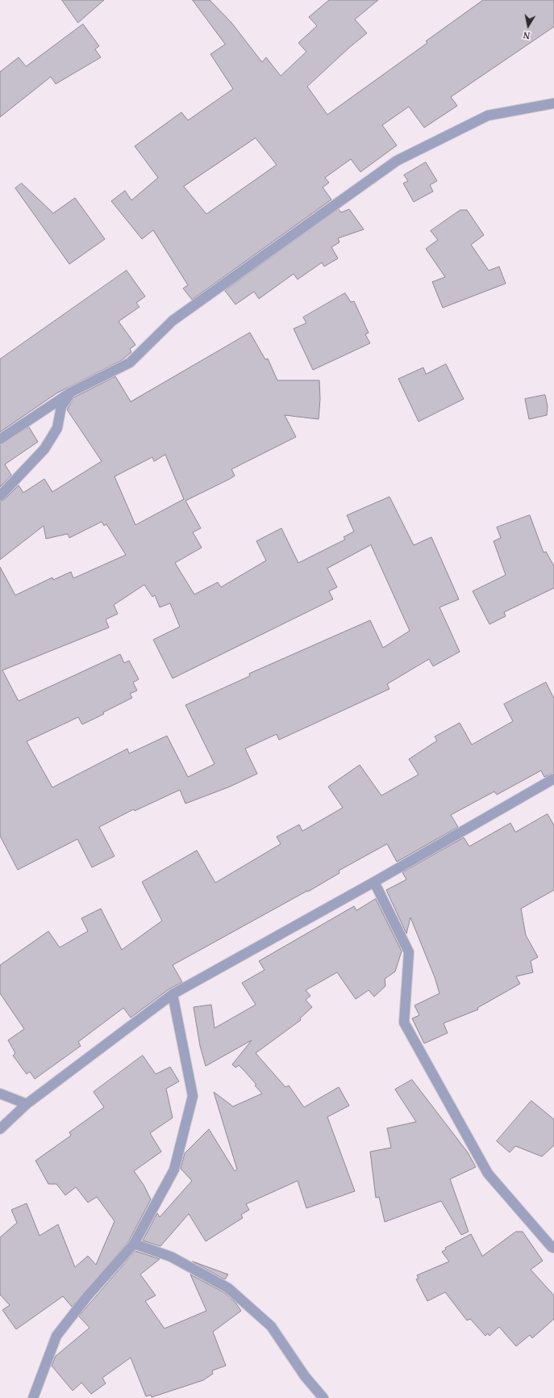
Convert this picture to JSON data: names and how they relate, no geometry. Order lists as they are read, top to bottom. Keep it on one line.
{"north":"bottom"}
